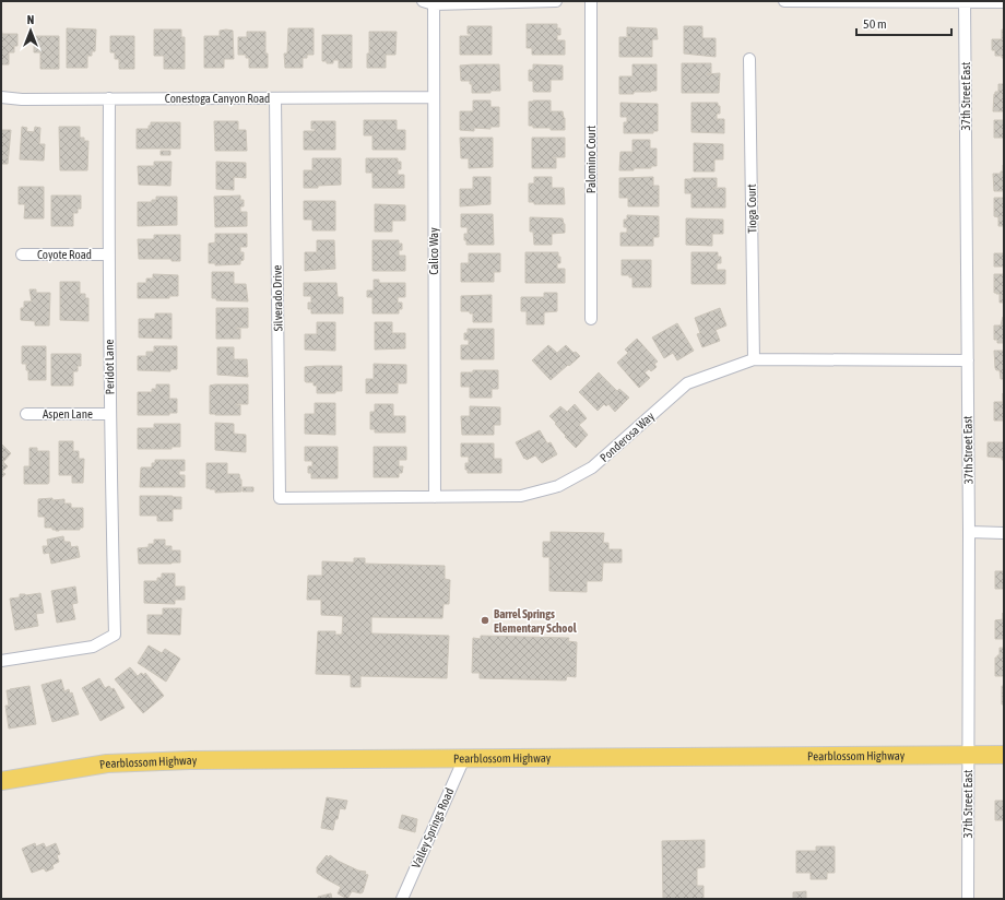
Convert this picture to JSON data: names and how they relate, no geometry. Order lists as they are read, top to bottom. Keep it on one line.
{"streets":{"main road":["Pearblossom Highway"],"street":["37th Street East","Conestoga Canyon Road","Palomino Court","Tioga Court","Calico Way","Coyote Road","Silverado Drive","Peridot Lane","Aspen Lane","Ponderosa Way","Valley Springs Road"]},"crossings":[["37th Street East","Ponderosa Way"],["37th Street East","Pearblossom Highway"],["Conestoga Canyon Road","Calico Way"],["Conestoga Canyon Road","Silverado Drive"],["Conestoga Canyon Road","Peridot Lane"],["Tioga Court","Ponderosa Way"],["Calico Way","Ponderosa Way"],["Coyote Road","Peridot Lane"],["Silverado Drive","Ponderosa Way"],["Peridot Lane","Aspen Lane"],["Pearblossom Highway","Valley Springs Road"]],"places":["Barrel Springs Elementary School"],"scale_bar":"50 m","north":"top"}
